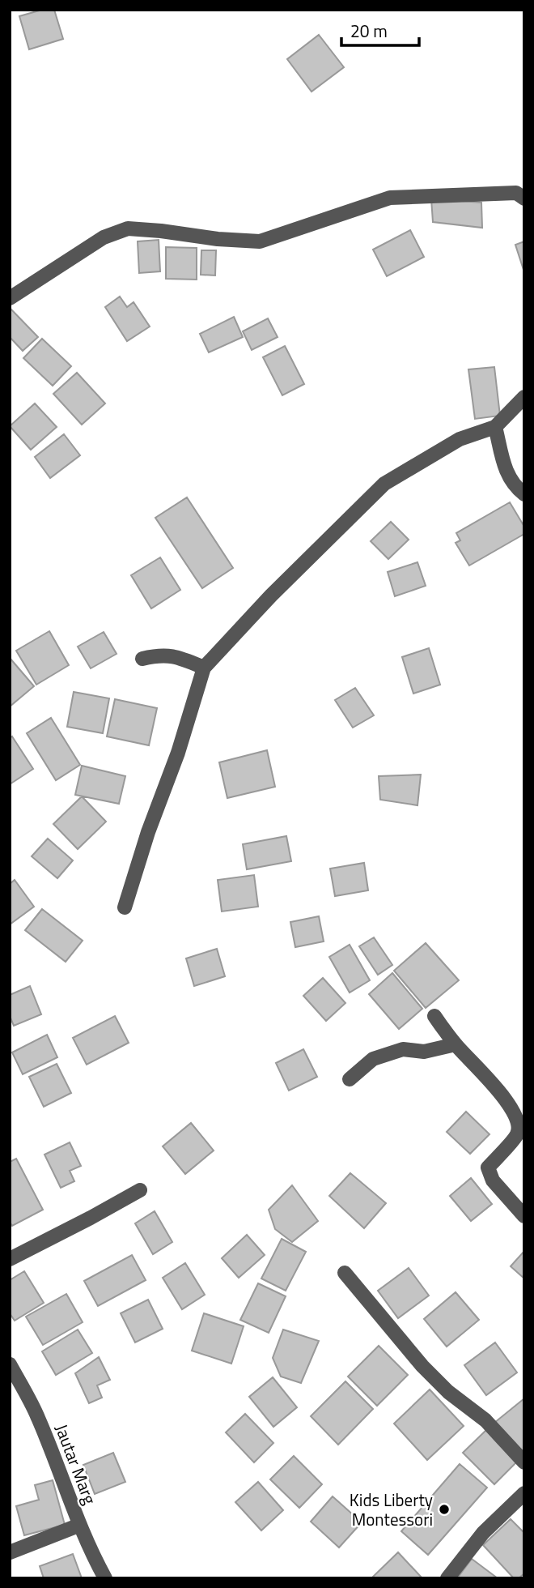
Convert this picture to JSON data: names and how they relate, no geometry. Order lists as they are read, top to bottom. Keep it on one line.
{"streets":{"street":["Jautar Marg"]},"places":["Kids Liberty Montessori"],"scale_bar":"20 m"}
